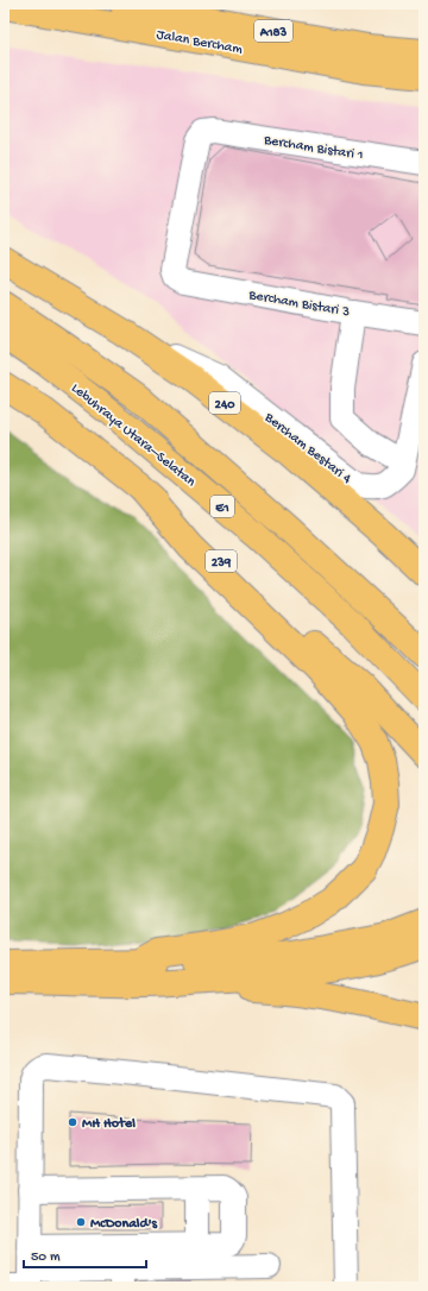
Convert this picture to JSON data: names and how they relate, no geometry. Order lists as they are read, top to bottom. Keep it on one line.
{"streets":{"main road":["A183","Jalan Bercham","240","Lebuhraya Utara–Selatan","E1","239"],"street":["Bercham Bistari 1","Bercham Bistari 3","Bercham Bestari 4"]},"crossings":[["Bercham Bistari 1","Bercham Bistari 3"],["240","Bercham Bestari 4"]],"places":["MH Hotel","McDonald's"],"scale_bar":"50 m"}
